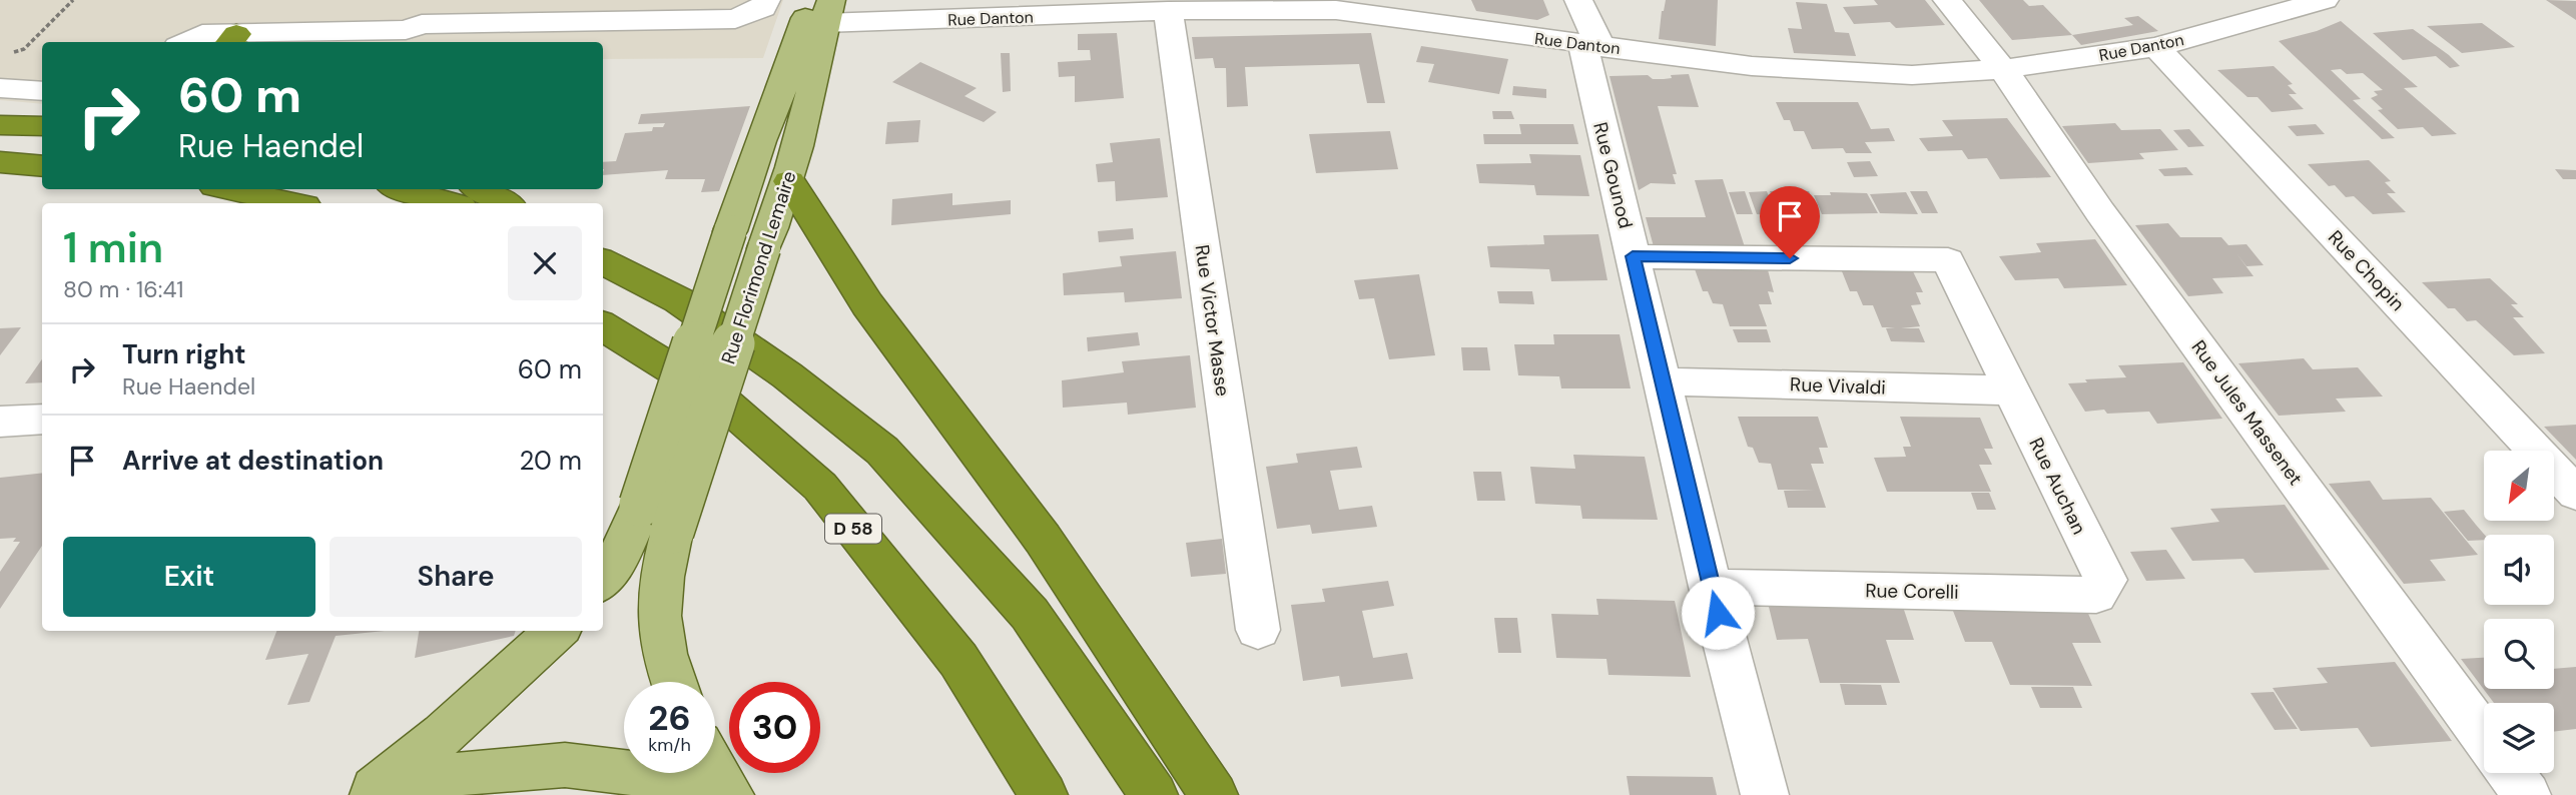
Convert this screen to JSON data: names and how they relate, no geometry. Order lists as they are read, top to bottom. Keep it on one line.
{"streets":{"highway":["D 58"],"main road":["Rue Florimond Lemaire"],"street":["Rue Danton","Rue Gounod","Rue Chopin","Rue Victor Masse","Rue Vivaldi","Rue Jules Massenet","Rue Auchan","Rue Corelli"]},"crossings":[["Rue Danton","Rue Gounod"],["Rue Danton","Rue Florimond Lemaire"],["Rue Danton","Rue Chopin"],["Rue Danton","Rue Victor Masse"],["Rue Danton","Rue Jules Massenet"],["Rue Gounod","Rue Vivaldi"],["Rue Gounod","Rue Corelli"],["Rue Vivaldi","Rue Auchan"],["Rue Auchan","Rue Corelli"]],"north":"bottom left","page":{"turn":["60 m","Rue Haendel"],"heading":["1 min","80 m · 16:41"],"list":[{"name":"Turn right","note":"Rue Haendel","value":"60 m"},{"name":"Arrive at destination","value":"20 m"}],"buttons":["Exit","Share"],"speed":"26 km/h","limit":"30"}}
